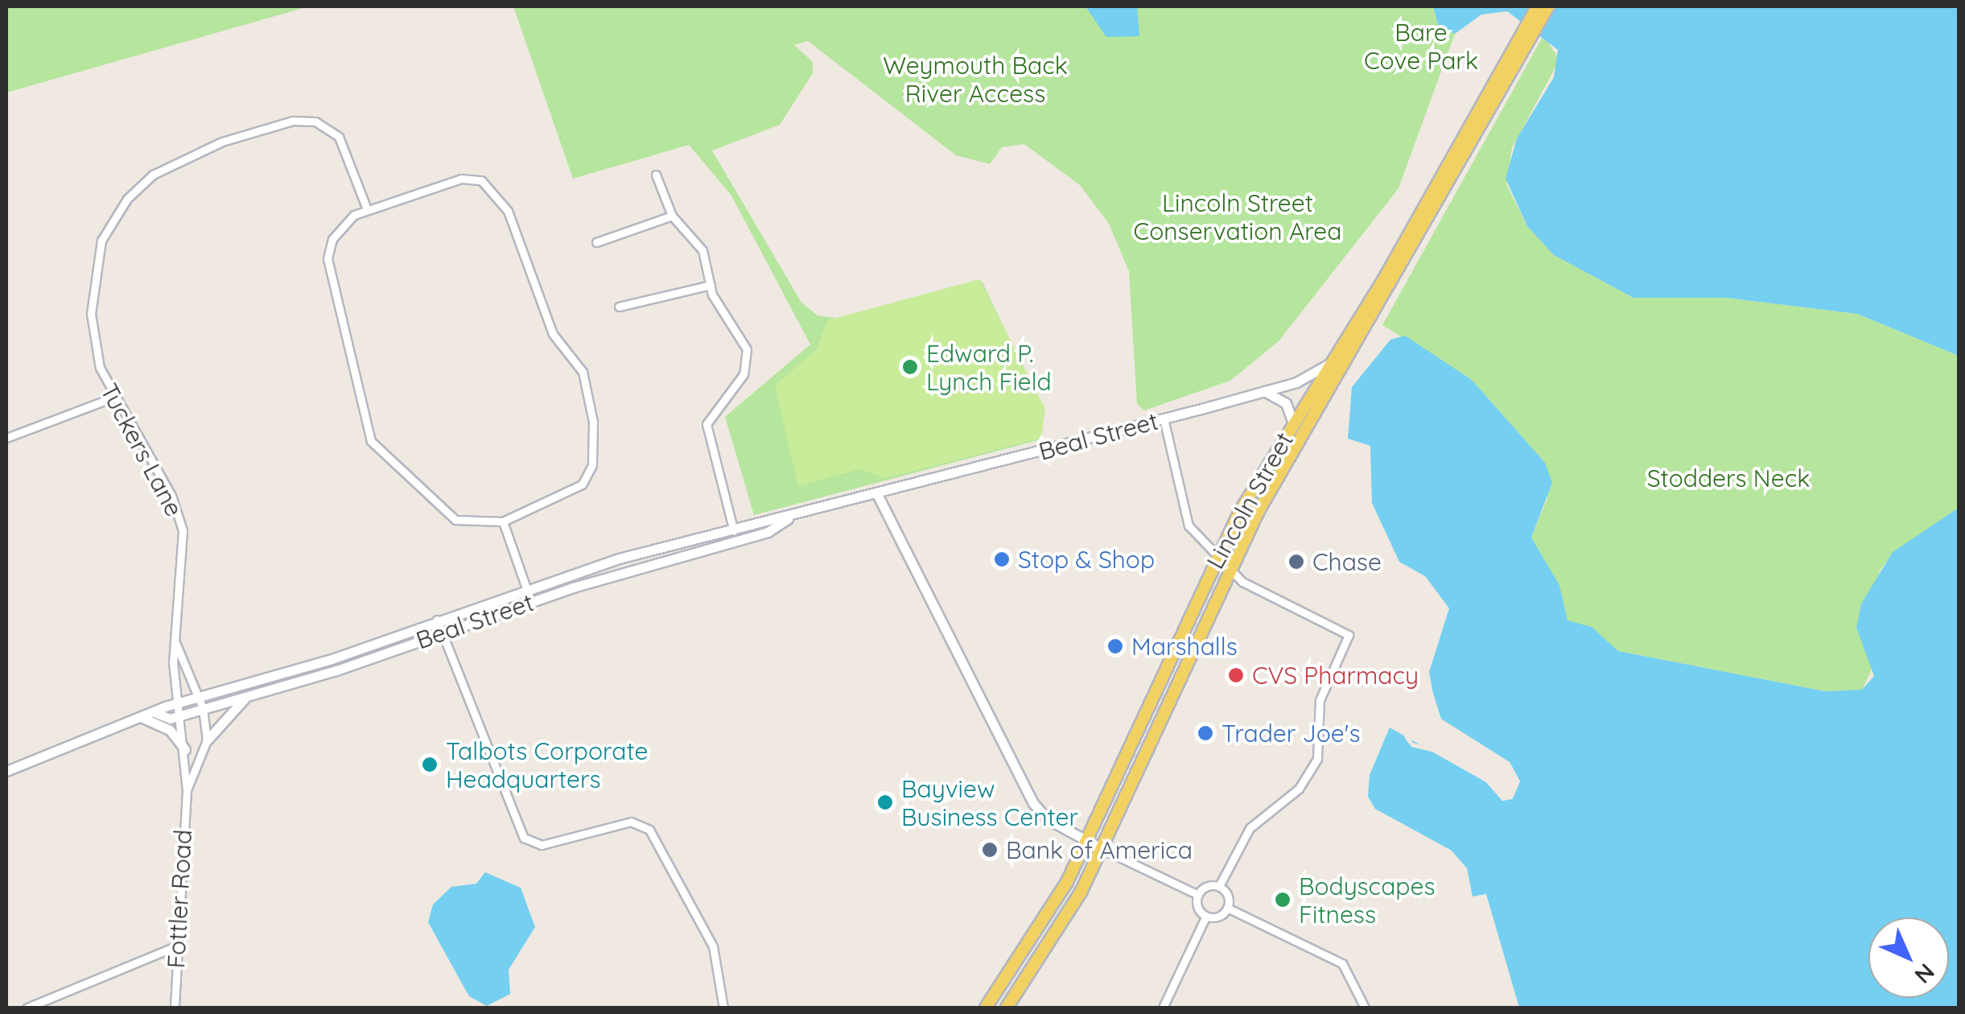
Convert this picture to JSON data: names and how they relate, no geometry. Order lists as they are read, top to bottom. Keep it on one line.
{"streets":{"main road":["Lincoln Street"],"street":["Beal Street","Tuckers Lane","Fottler Road"]},"crossings":[["Beal Street","Tuckers Lane"],["Beal Street","Lincoln Street"],["Beal Street","Fottler Road"],["Tuckers Lane","Fottler Road"]],"parks":["Bare Cove Park","Weymouth Back River Access","Lincoln Street Conservation Area","Stodders Neck"],"places":["Edward P. Lynch Field","Stop & Shop","Chase","Marshalls","CVS Pharmacy","Trader Joe's","Talbots Corporate Headquarters","Bayview Business Center","Bank of America","Bodyscapes Fitness"],"north":"bottom right"}
